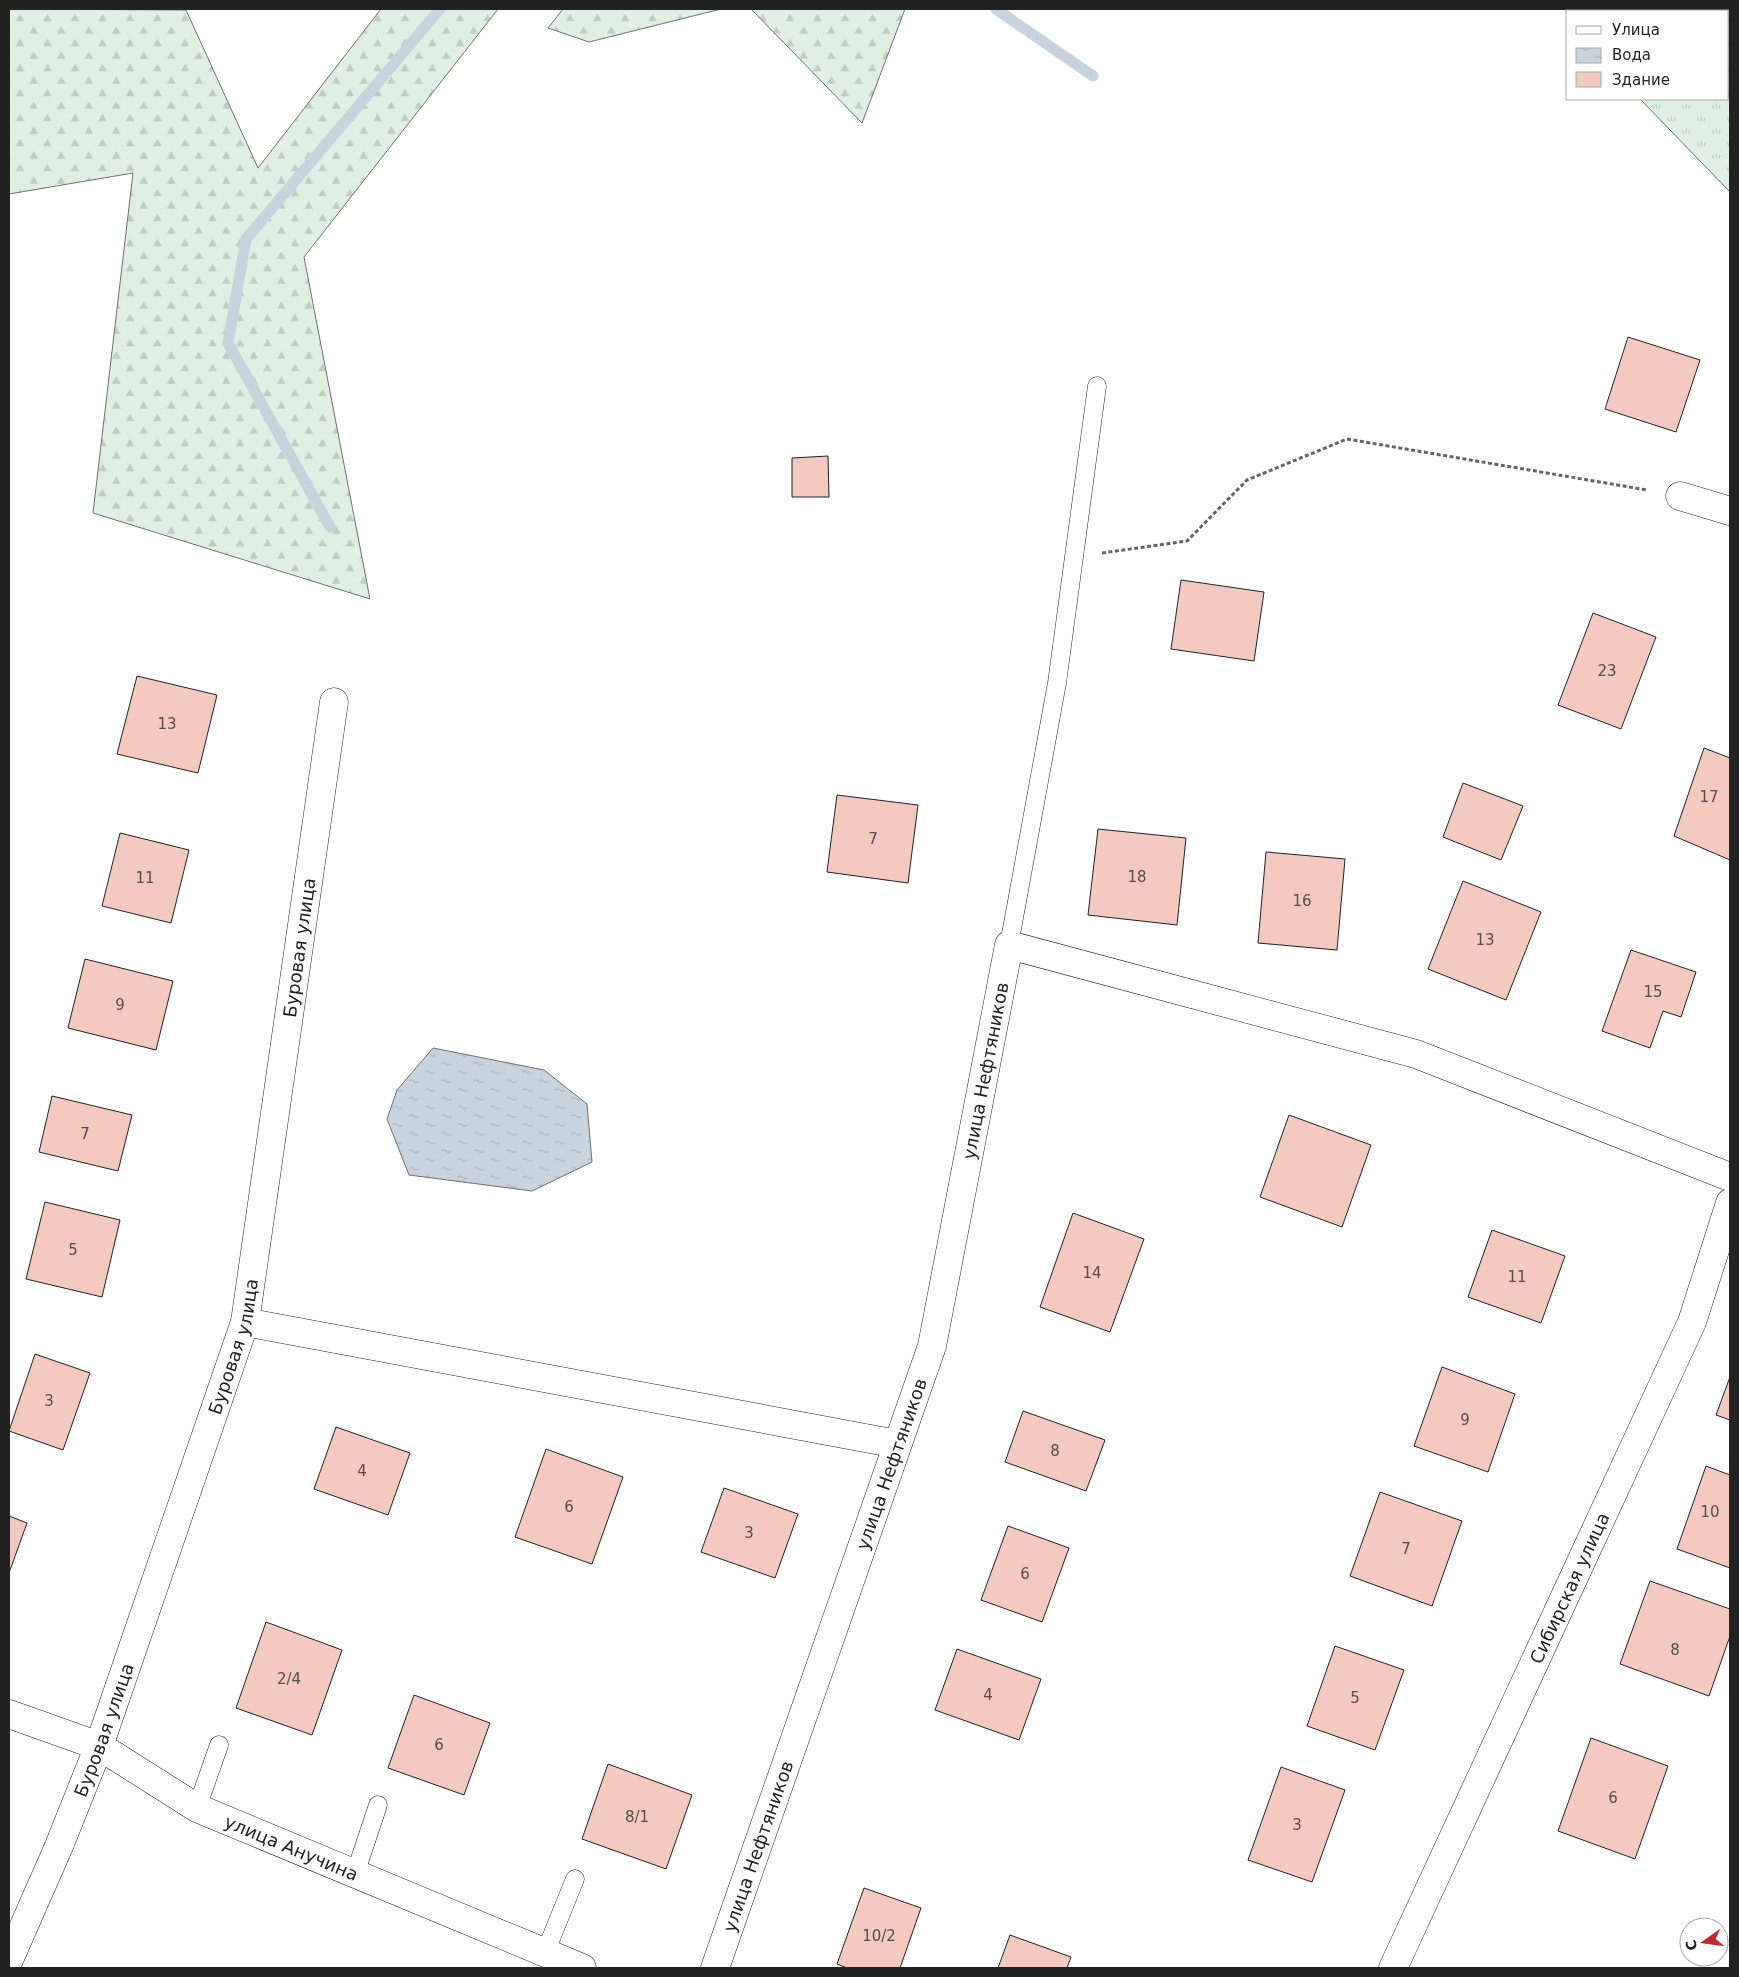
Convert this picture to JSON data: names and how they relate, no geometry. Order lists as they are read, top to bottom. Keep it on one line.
{"streets":{"street":["Буровая улица","улица Нефтяников","Сибирская улица","улица Анучина"]},"crossings":[["Буровая улица","улица Анучина"]],"house_numbers":["23","13","17","7","18","11","16","13","15","9","7","5","14","11","3","9","8","4","6","10","3","7","6","8","2/4","4","5","6","6","8/1","3","10/2"],"legend":["Улица","Вода","Здание"],"north":"left"}
